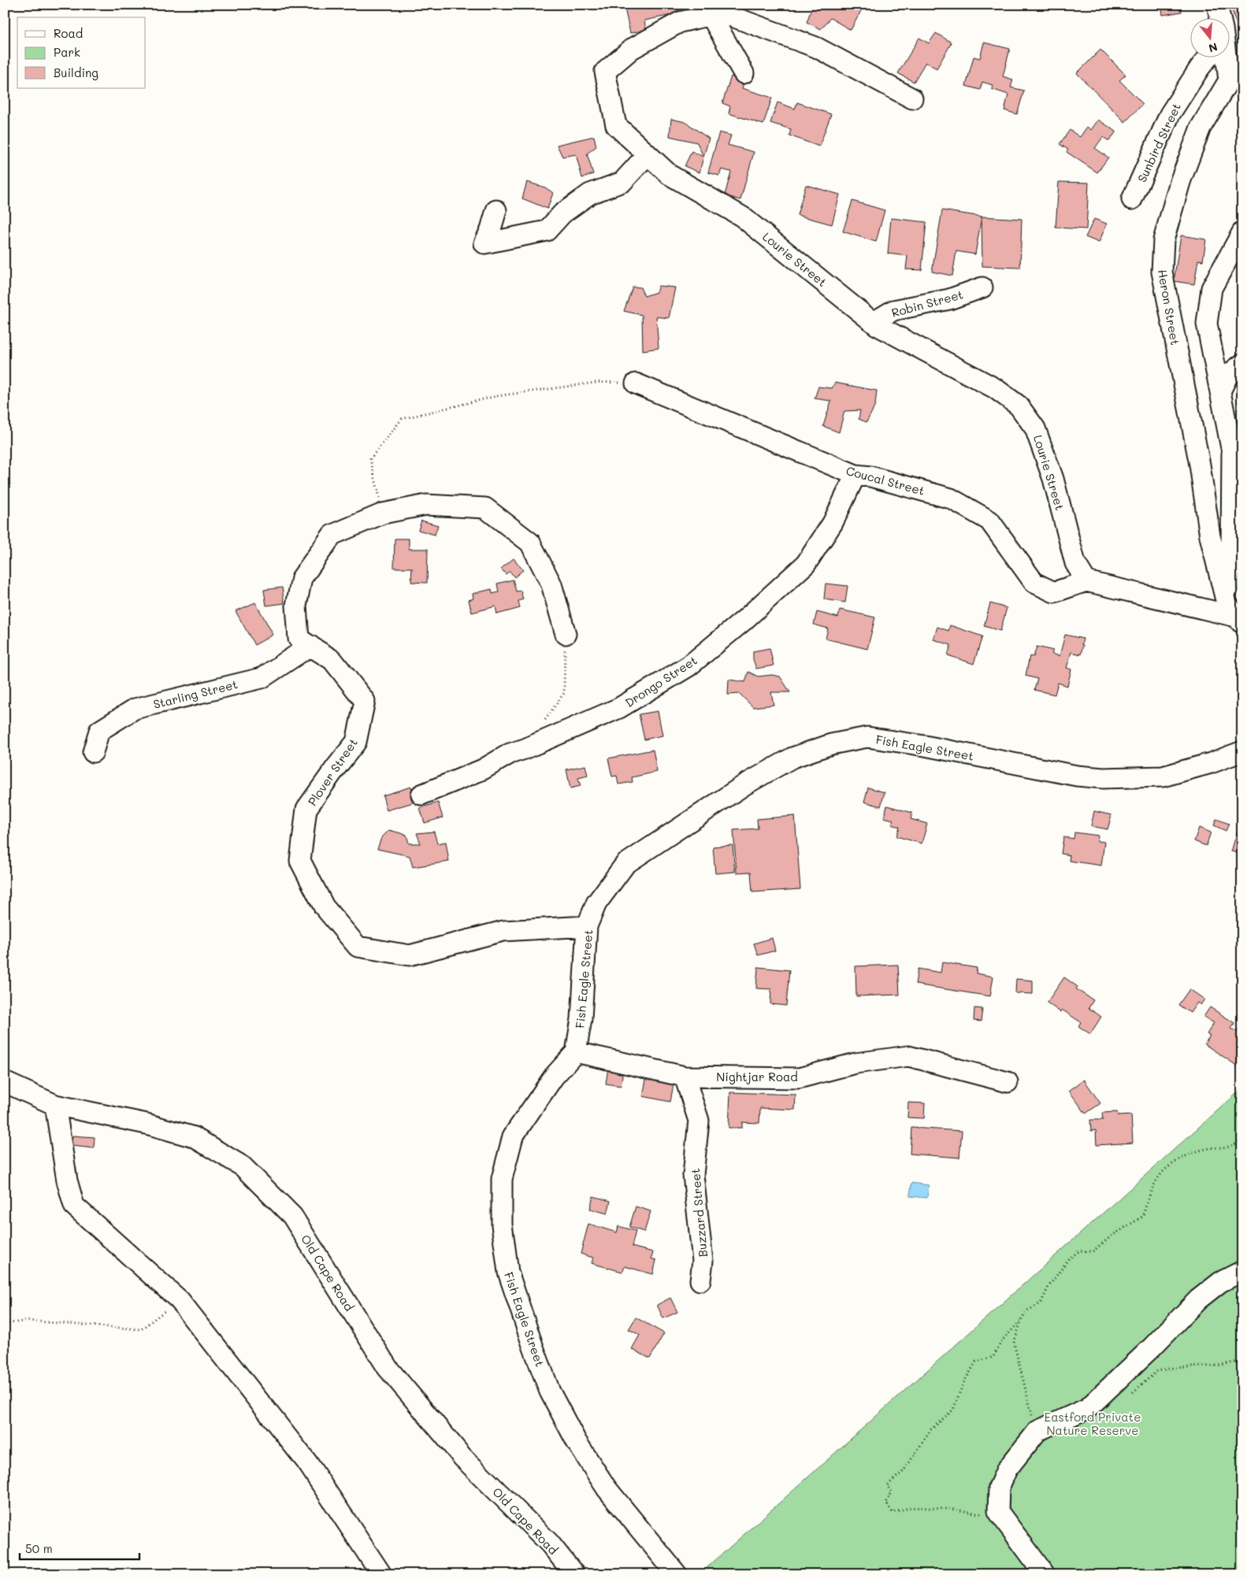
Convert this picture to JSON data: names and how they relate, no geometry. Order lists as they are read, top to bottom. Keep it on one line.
{"streets":{"street":["Sunbird Street","Lourie Street","Robin Street","Heron Street","Coucal Street","Drongo Street","Starling Street","Fish Eagle Street","Plover Street","Nightjar Road","Buzzard Street","Old Cape Road"]},"crossings":[["Lourie Street","Robin Street"],["Lourie Street","Coucal Street"],["Coucal Street","Drongo Street"],["Starling Street","Plover Street"],["Fish Eagle Street","Plover Street"],["Fish Eagle Street","Nightjar Road"],["Nightjar Road","Buzzard Street"]],"parks":["Eastford Private Nature Reserve"],"legend":["Road","Park","Building"],"scale_bar":"50 m","north":"bottom"}
